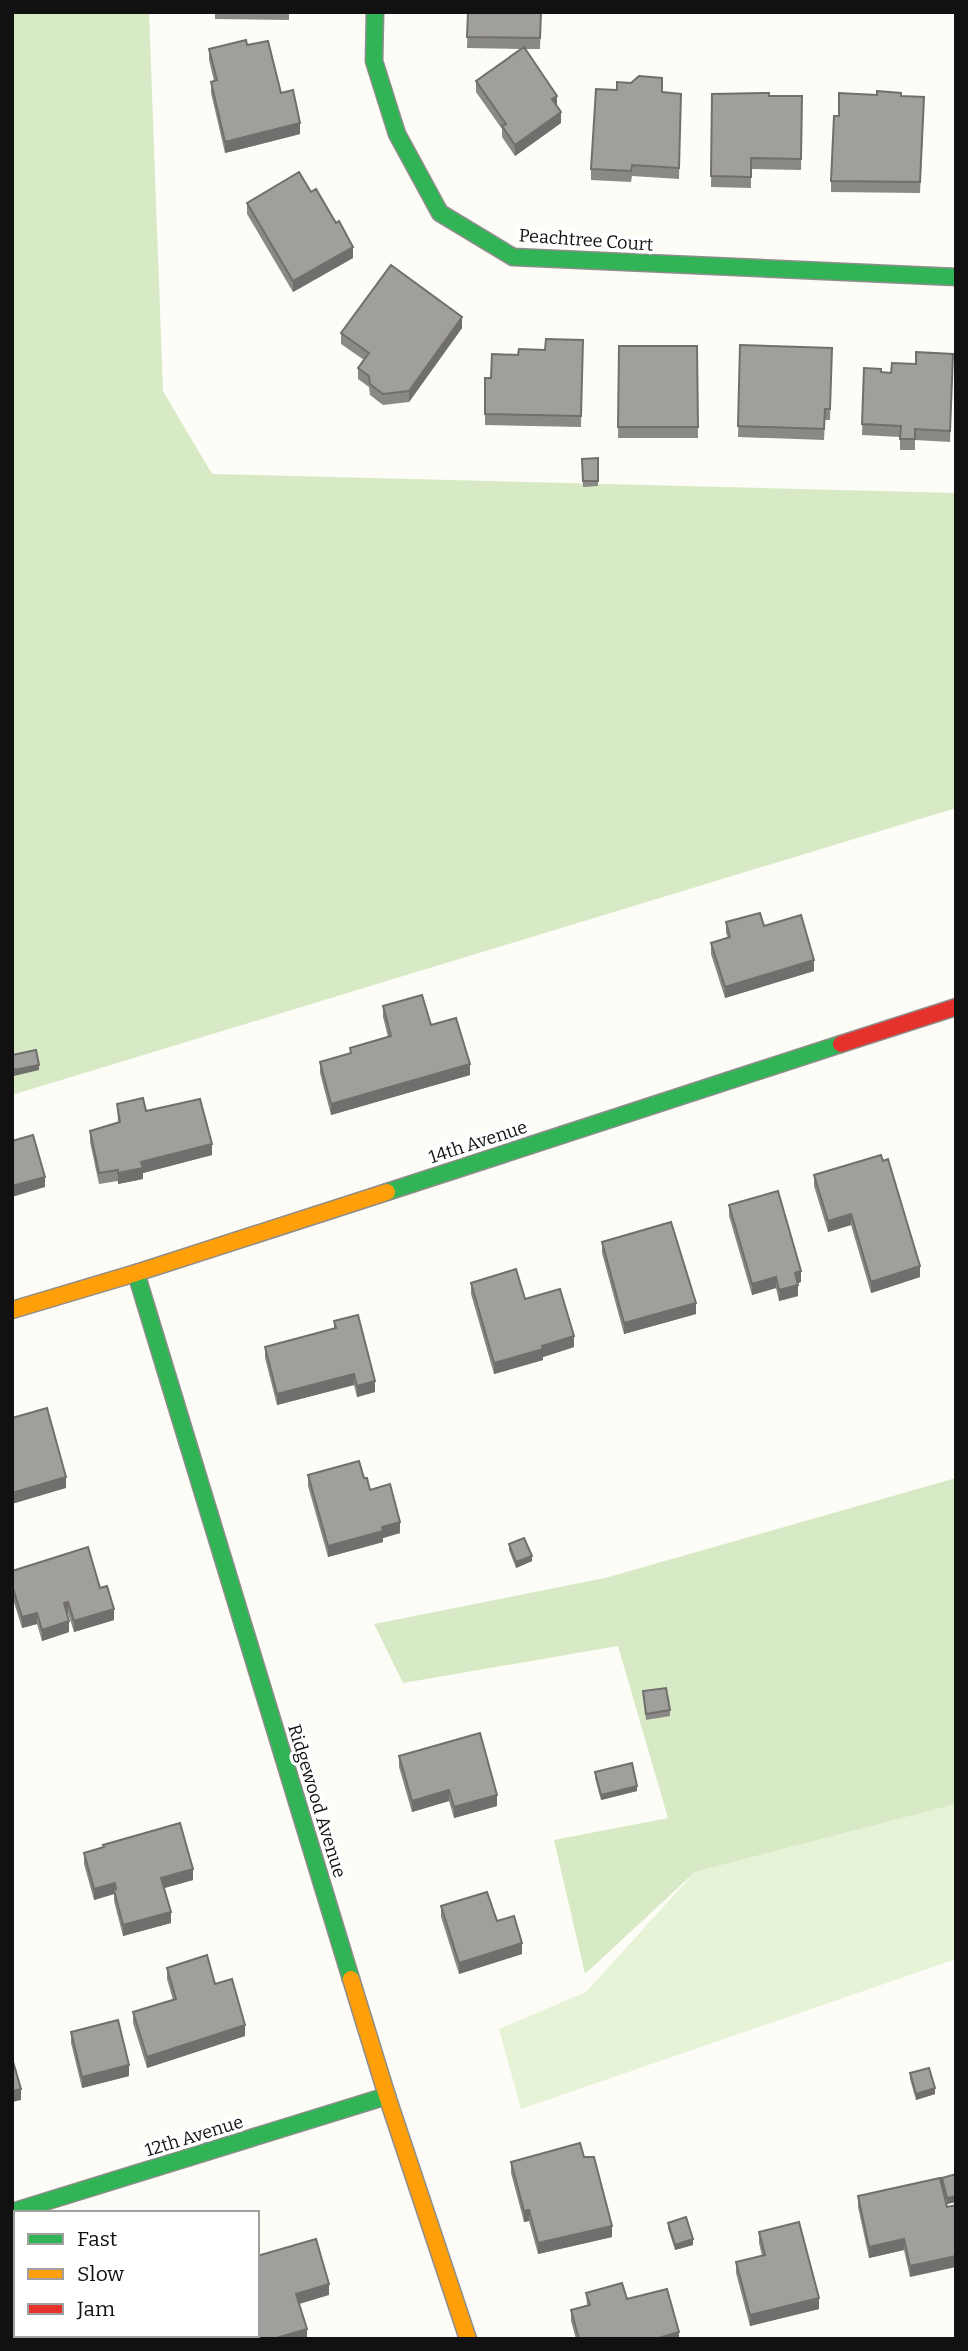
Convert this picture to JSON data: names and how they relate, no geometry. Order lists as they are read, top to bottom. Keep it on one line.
{"streets":{"street":["Peachtree Court","14th Avenue","Ridgewood Avenue","12th Avenue"]},"crossings":[["14th Avenue","Ridgewood Avenue"],["Ridgewood Avenue","12th Avenue"]],"legend":["Fast","Slow","Jam"]}
